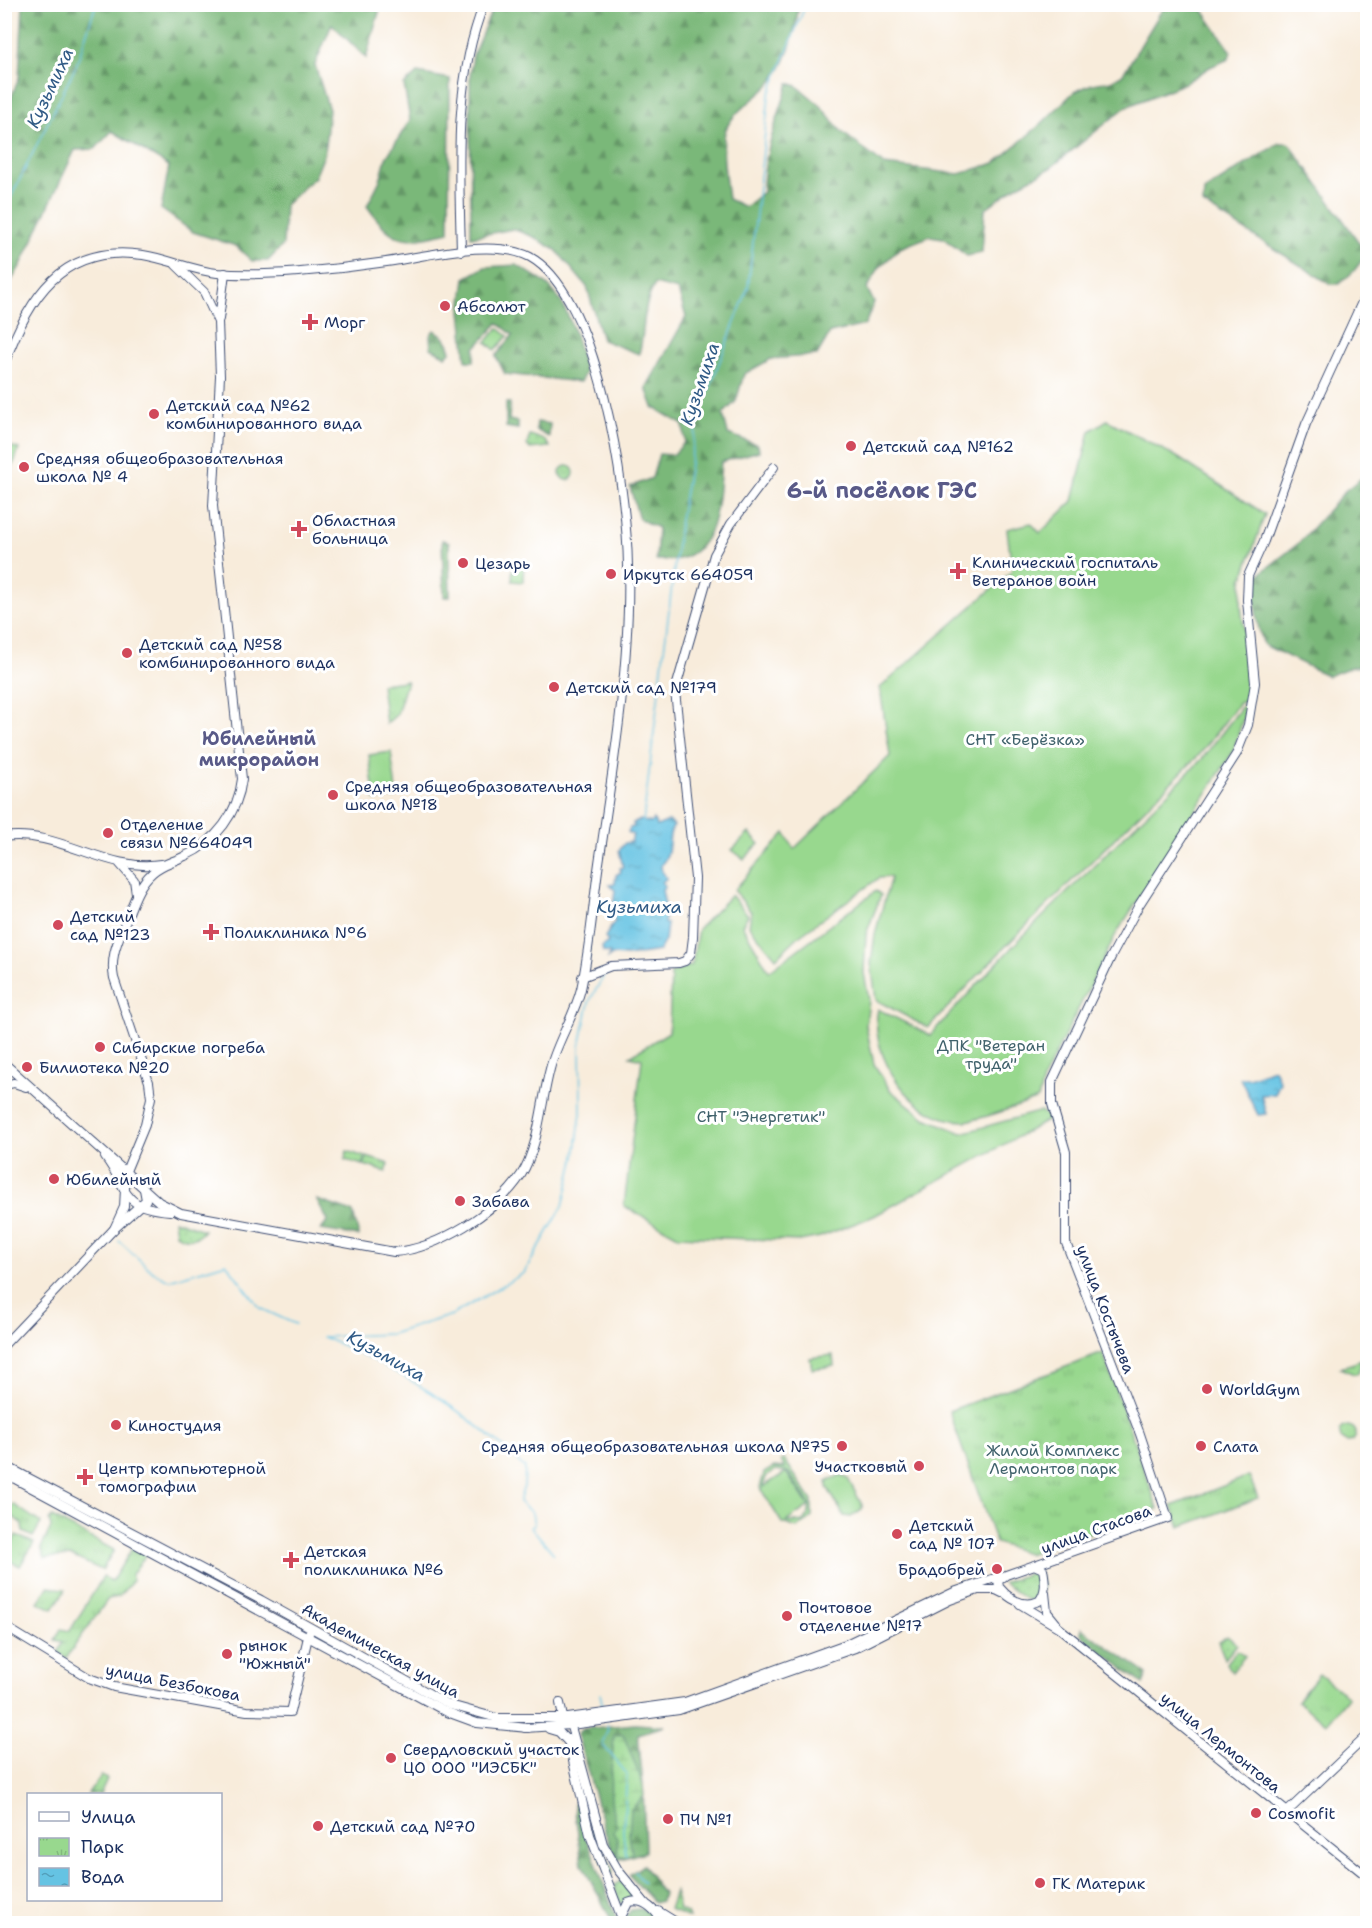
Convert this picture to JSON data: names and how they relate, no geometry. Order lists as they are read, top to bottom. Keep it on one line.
{"streets":{"main road":["улица Костычева","улица Стасова","Академическая улица","улица Безбокова","улица Лермонтова"]},"crossings":[["улица Костычева","улица Стасова"],["улица Стасова","Академическая улица"],["улица Стасова","улица Лермонтова"],["Академическая улица","улица Лермонтова"]],"districts":["6-й посёлок ГЭС","Юбилейный микрорайон"],"water":["Кузьмиха"],"parks":["СНТ «Берёзка»","ДПК \"Ветеран труда\"","СНТ \"Энергетик\"","Жилой Комплекс Лермонтов парк"],"places":{"other":["Абсолют","Детский сад №62 комбинированного вида","Детский сад №162","Средняя общеобразовательная школа № 4","Цезарь","Иркутск 664059","Детский сад №58 комбинированного вида","Детский сад №179","Средняя общеобразовательная школа №18","Отделение связи №664049","Детский сад №123","Сибирские погреба","Билиотека №20","Юбилейный","Забава","WorldGym","Киностудия","Средняя общеобразовательная школа №75","Слата","Участковый","Детский сад № 107","Брадобрей","Почтовое отделение №17","рынок \"Южный\"","Свердловский участок ЦО ООО \"ИЭСБК\"","Cosmofit","ПЧ №1","Детский сад №70","ГК Материк"],"health":["Морг","Областная больница","Клинический госпиталь Ветеранов войн","Поликлиника N°6","Центр компьютерной томографии","Детская поликлиника №6"]},"legend":["Улица","Парк","Вода"]}
